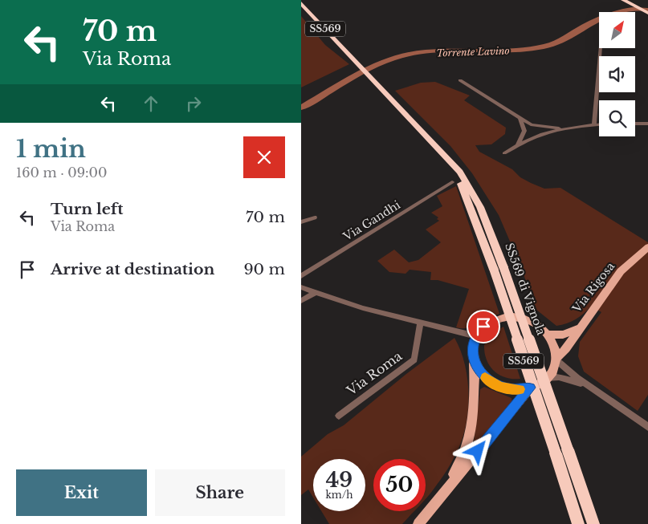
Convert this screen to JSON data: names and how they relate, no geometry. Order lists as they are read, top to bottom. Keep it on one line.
{"streets":{"highway":["SS569","SS569 di Vignola"],"main road":["Via Rigosa"],"street":["Via Gandhi","Via Roma"]},"water":["Torrente Lavino"],"north":"top right","page":{"turn":["70 m","Via Roma"],"heading":["1 min","160 m · 09:00"],"list":[{"name":"Turn left","note":"Via Roma","value":"70 m"},{"name":"Arrive at destination","value":"90 m"}],"speed":"49 km/h","limit":"50","buttons":["Exit","Share"]}}
